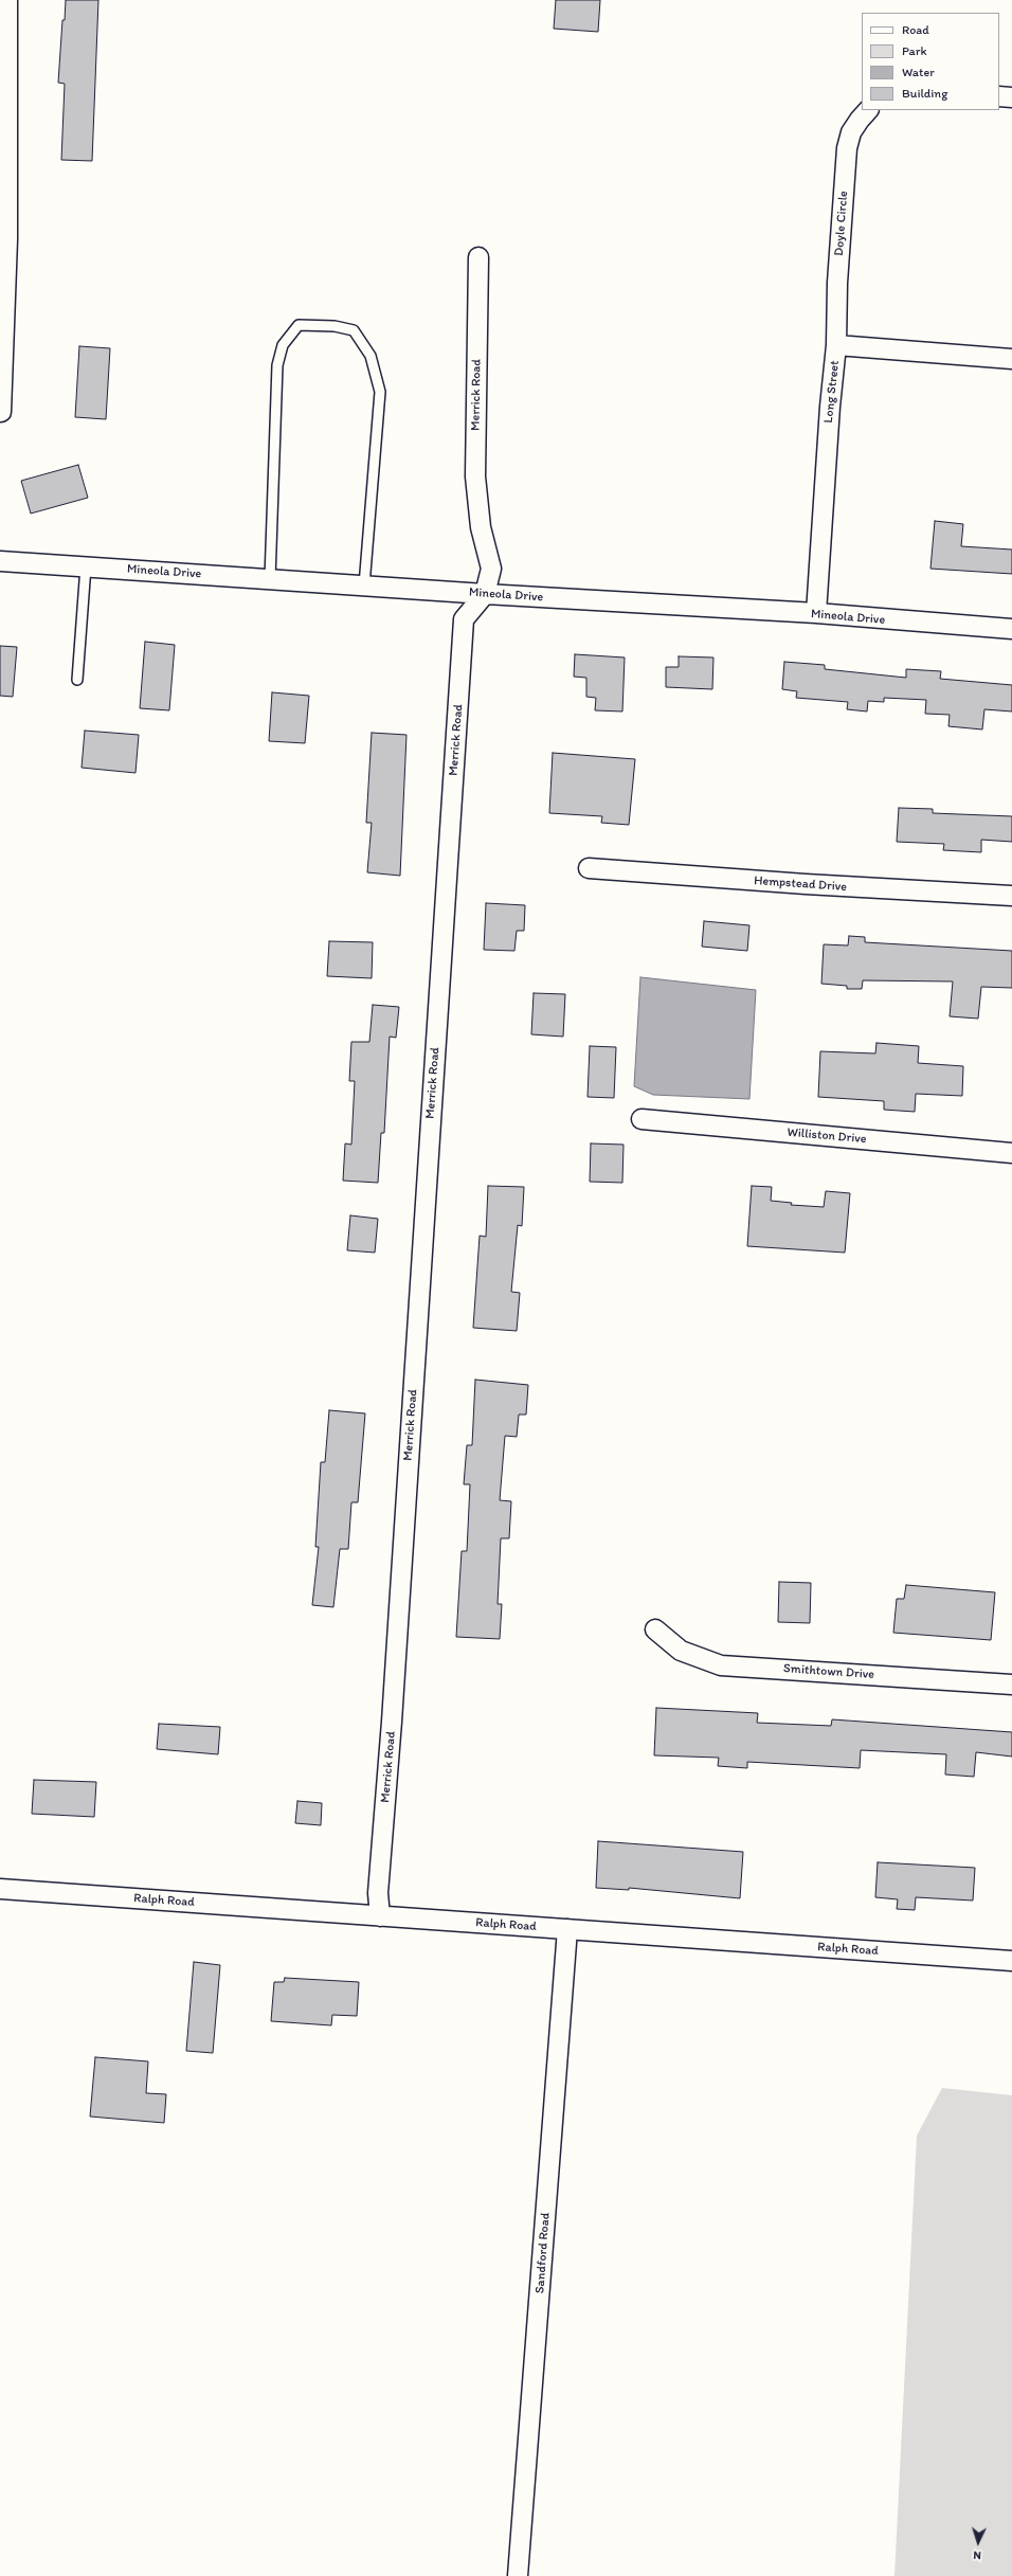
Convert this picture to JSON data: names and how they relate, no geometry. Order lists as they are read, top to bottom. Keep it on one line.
{"streets":{"street":["Doyle Circle","Long Street","Merrick Road","Mineola Drive","Hempstead Drive","Williston Drive","Smithtown Drive","Ralph Road","Sandford Road"]},"crossings":[["Doyle Circle","Long Street"],["Long Street","Mineola Drive"],["Merrick Road","Mineola Drive"],["Merrick Road","Ralph Road"],["Ralph Road","Sandford Road"]],"legend":["Road","Park","Water","Building"],"north":"bottom"}
